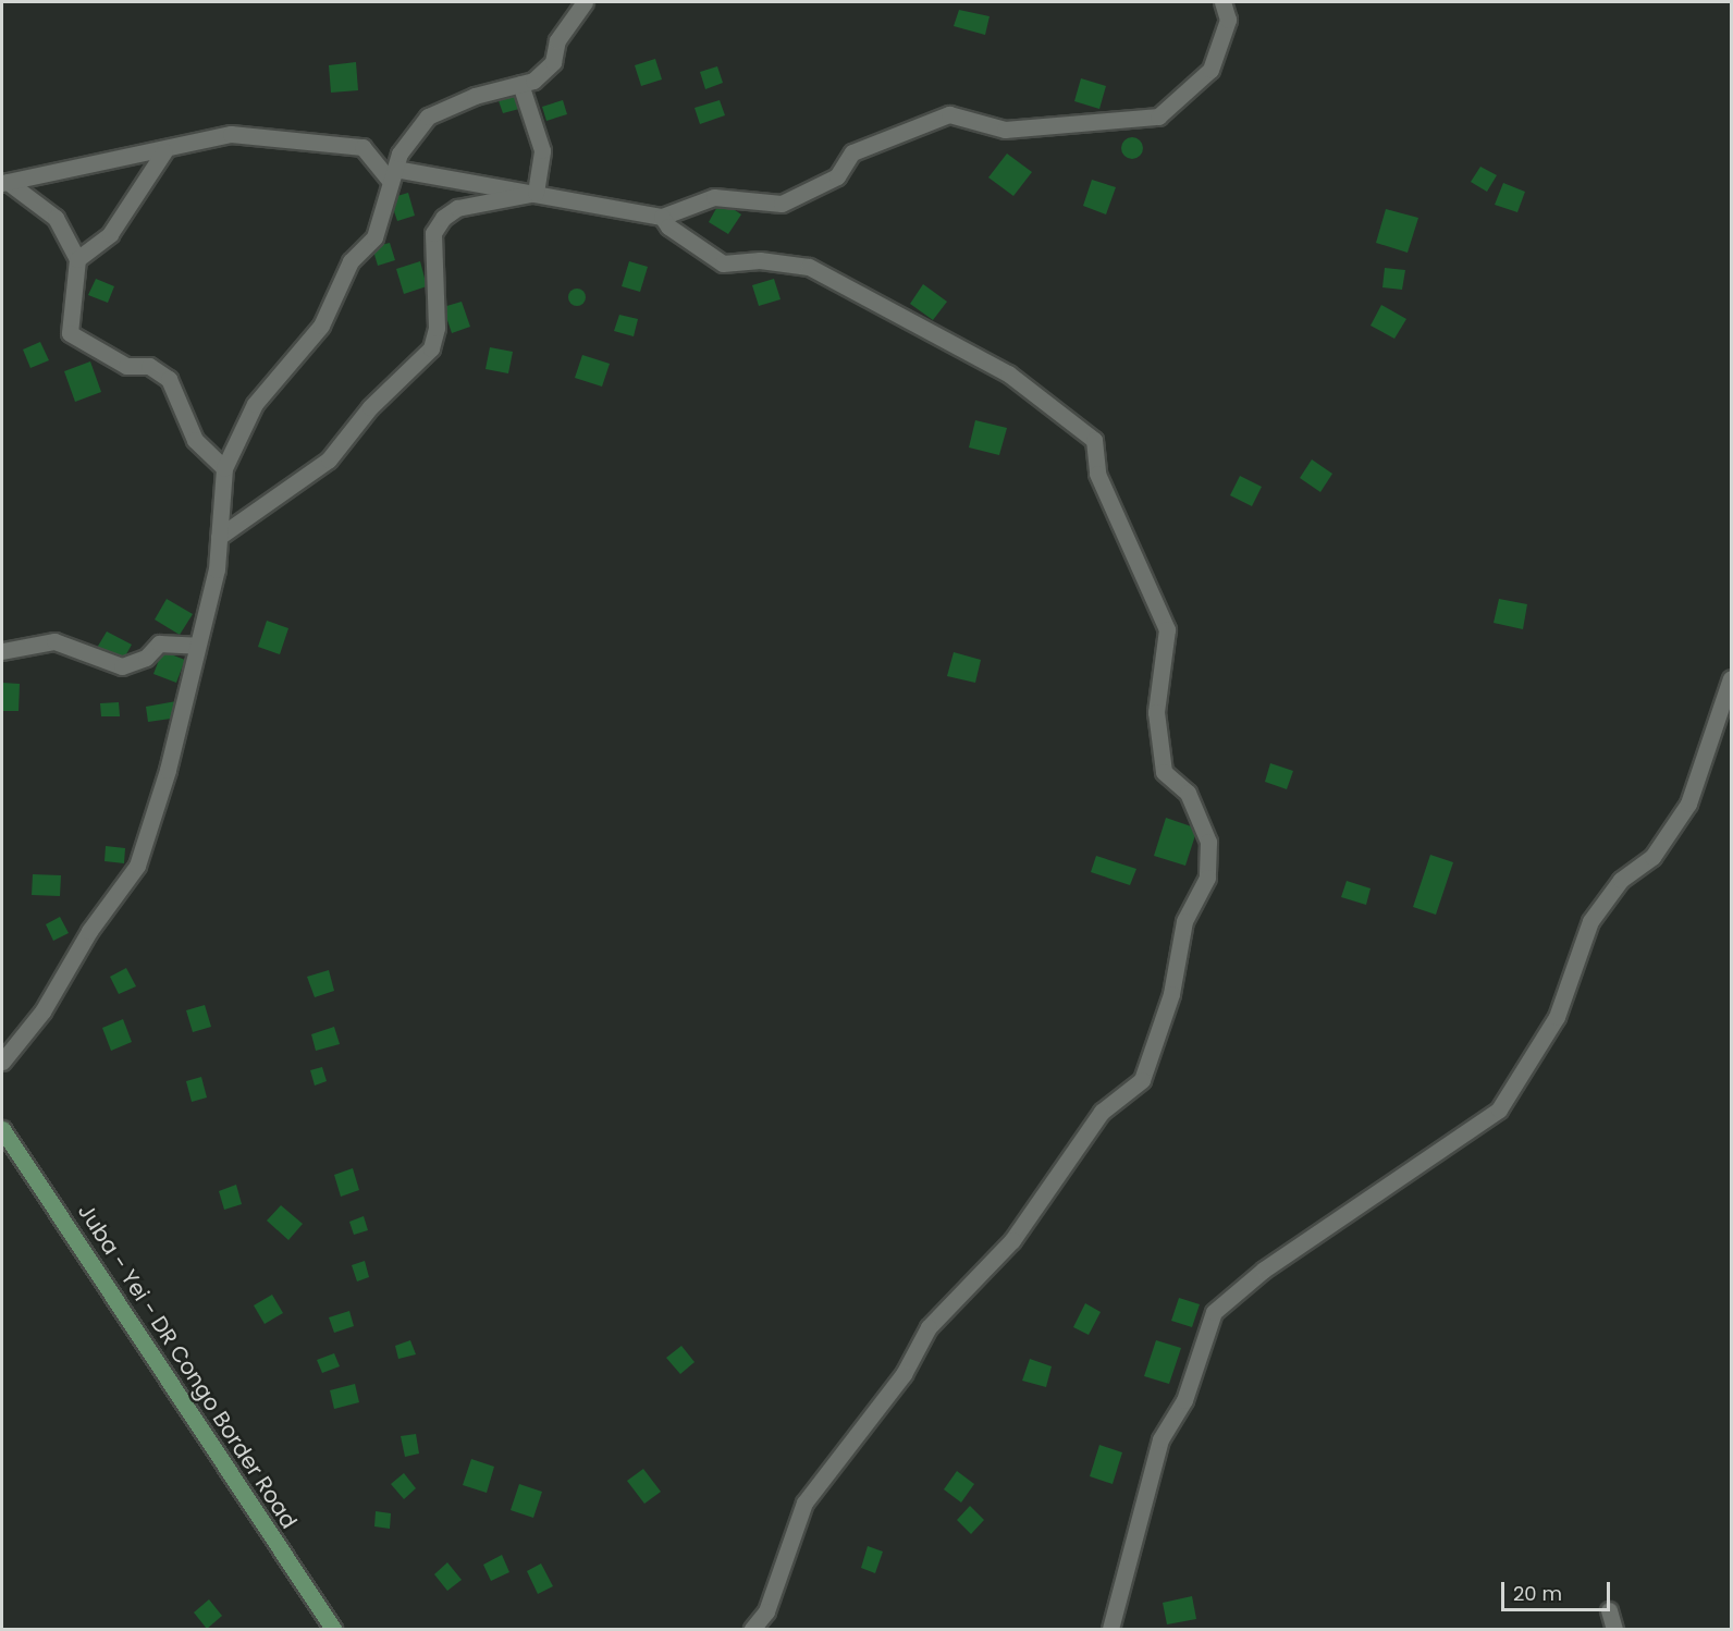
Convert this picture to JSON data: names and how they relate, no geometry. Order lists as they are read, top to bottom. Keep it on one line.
{"streets":{"main road":["Juba - Yei - DR Congo Border Road"]},"scale_bar":"20 m"}
